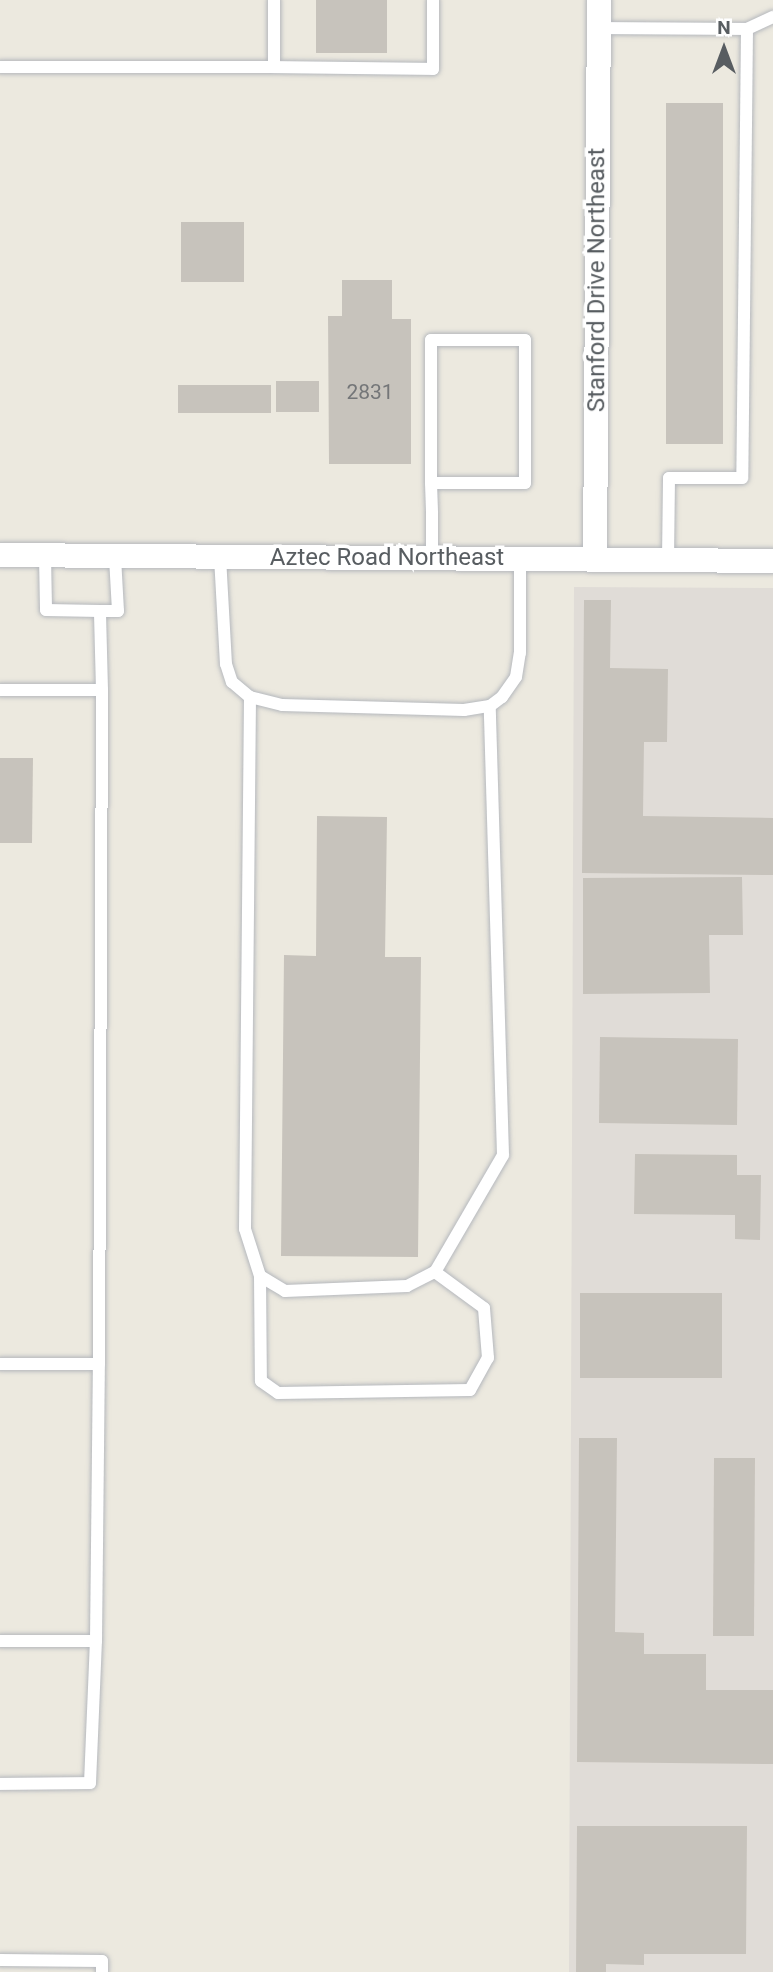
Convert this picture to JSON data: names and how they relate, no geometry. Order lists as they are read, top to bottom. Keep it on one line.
{"streets":{"street":["Stanford Drive Northeast","Aztec Road Northeast"]},"crossings":[["Stanford Drive Northeast","Aztec Road Northeast"]],"house_numbers":["2831"],"north":"top"}
